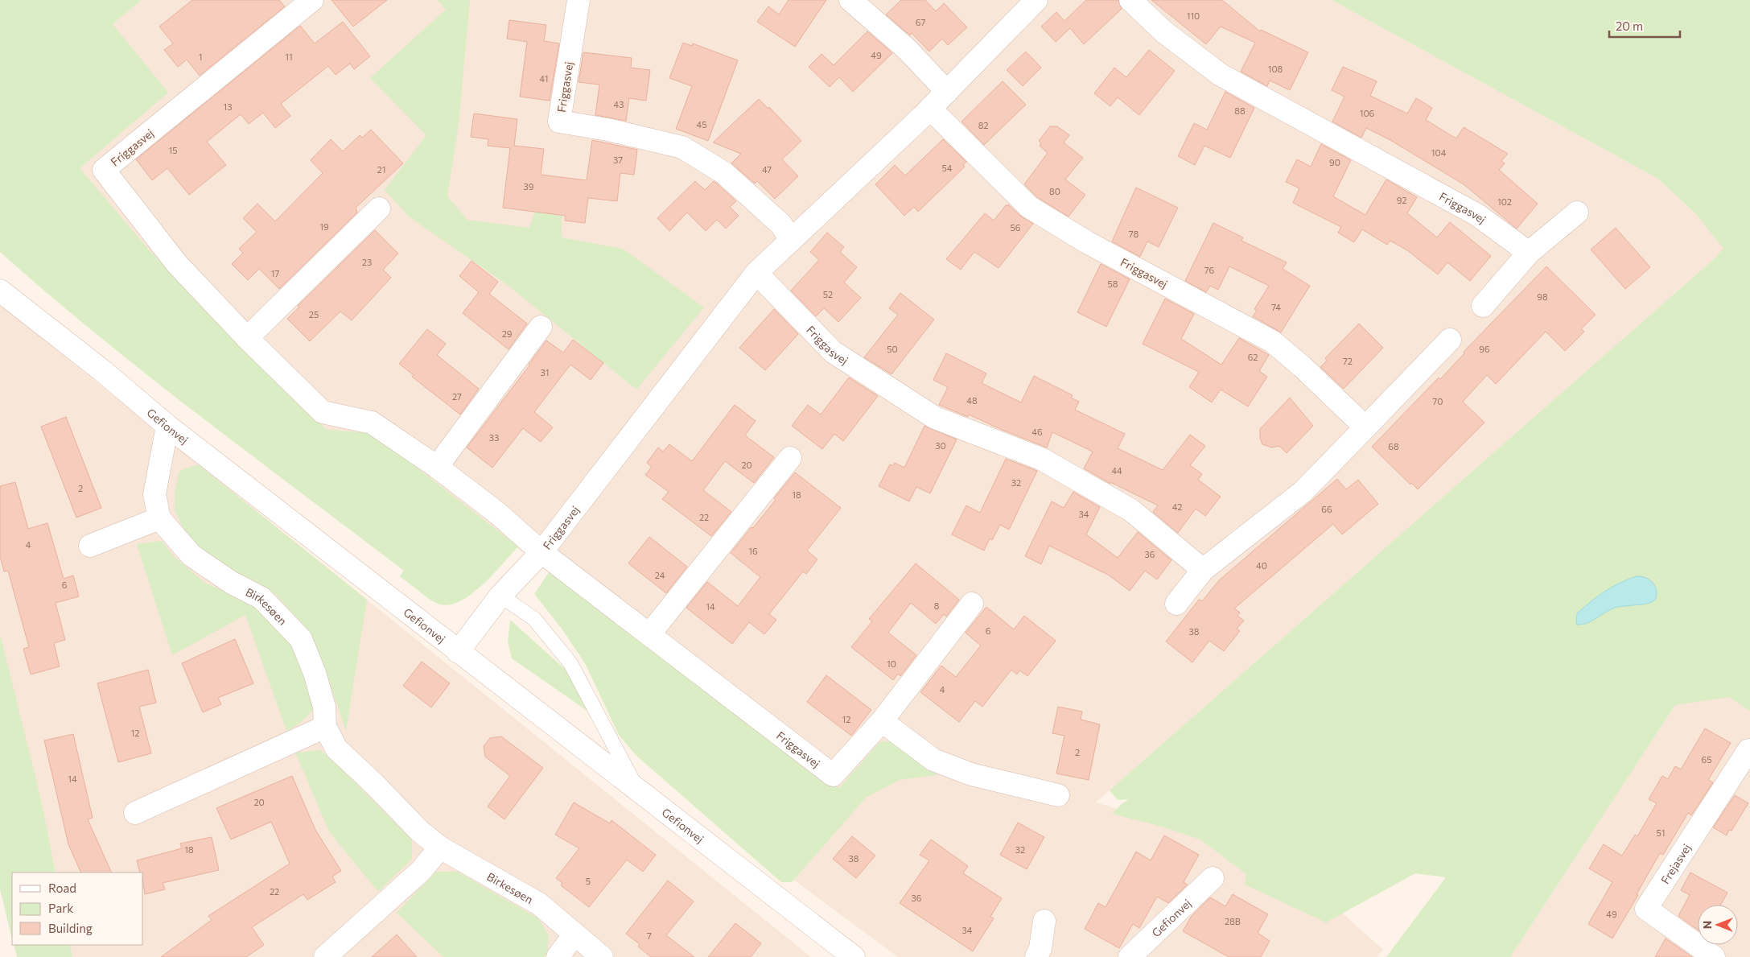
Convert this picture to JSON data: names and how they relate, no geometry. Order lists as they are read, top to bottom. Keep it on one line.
{"streets":{"street":["Friggasvej","Gefionvej","Birkesøen","Frejasvej"]},"crossings":[["Friggasvej","Gefionvej"],["Gefionvej","Birkesøen"]],"house_numbers":["110","67","49","1","11","108","41","43","13","88","106","45","82","15","104","37","90","54","21","47","39","80","92","102","19","56","78","23","76","17","58","52","98","74","25","29","50","96","62","72","31","27","48","70","46","33","30","68","20","44","32","2","18","42","66","34","22","4","16","36","40","24","6","8","14","6","38","10","4","12","12","2","65","14","20","51","18","32","38","5","22","36","49","28B","34","7"],"legend":["Road","Park","Building"],"scale_bar":"20 m","north":"left"}
